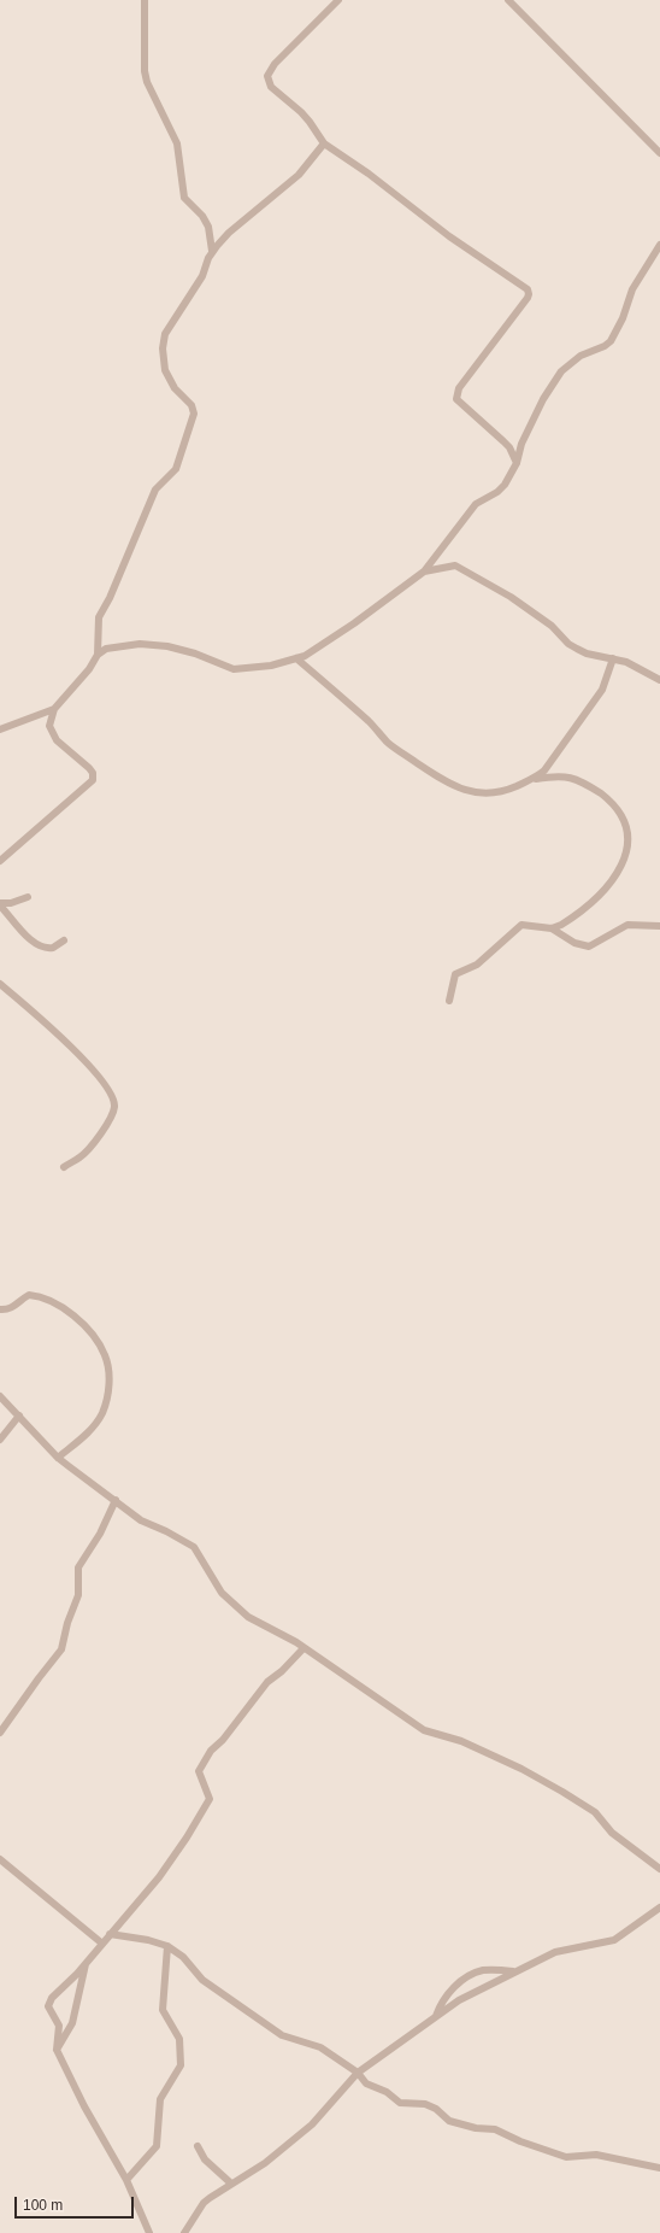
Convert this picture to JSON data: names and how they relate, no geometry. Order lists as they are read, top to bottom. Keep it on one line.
{"scale_bar":"100 m"}
